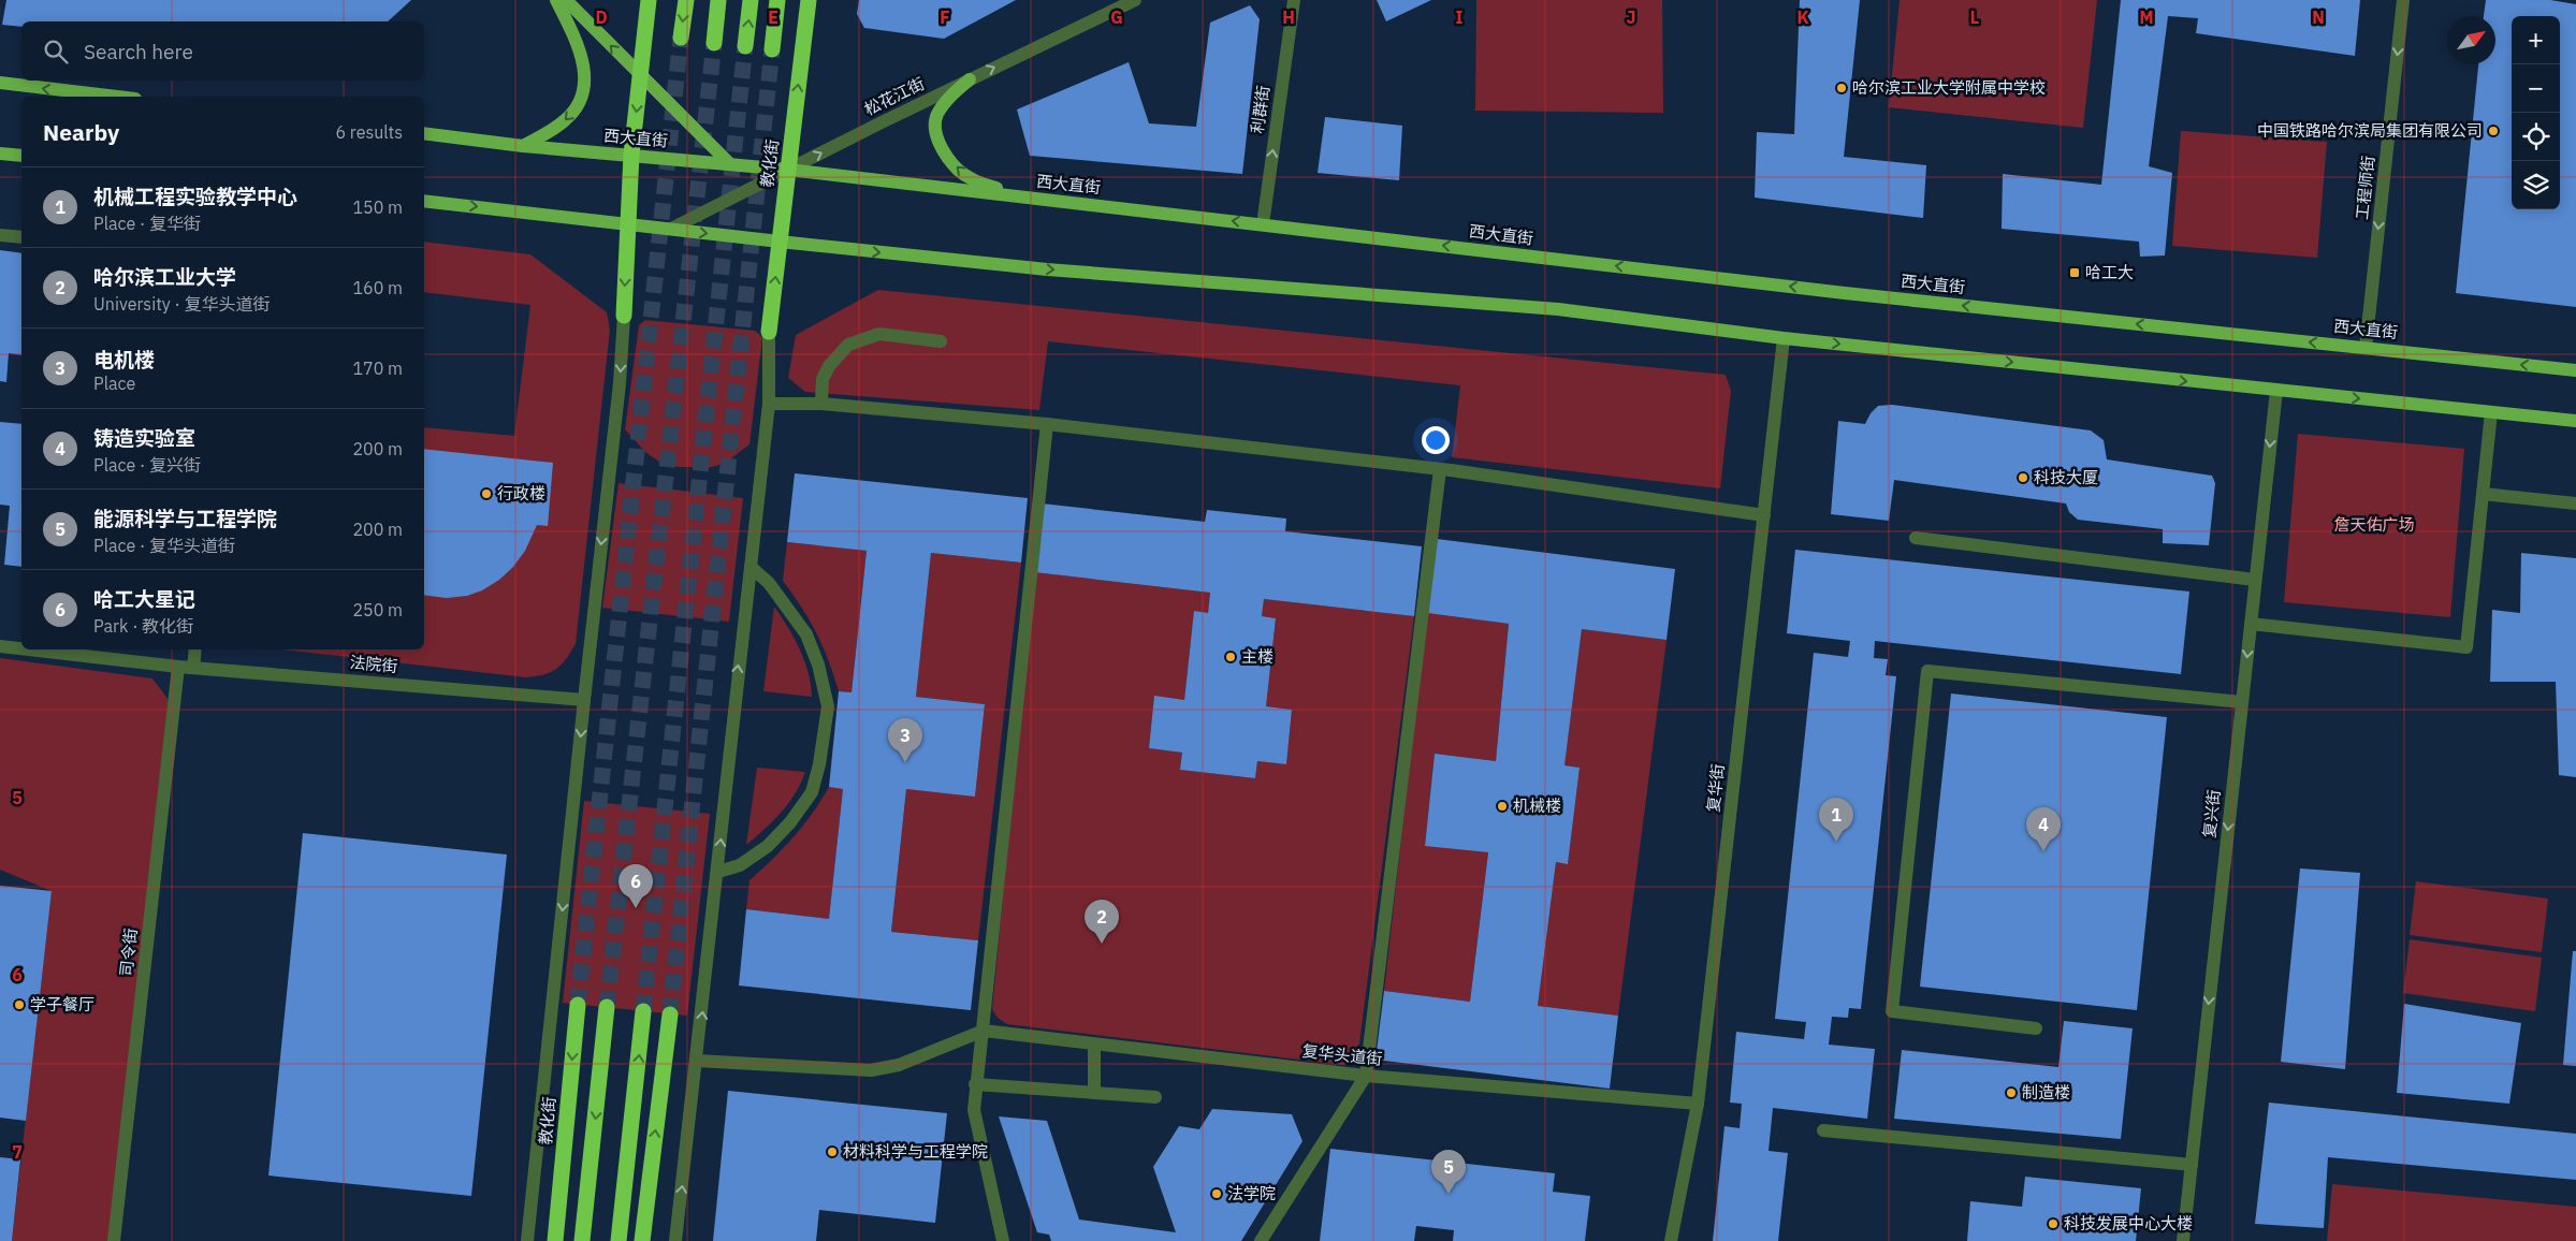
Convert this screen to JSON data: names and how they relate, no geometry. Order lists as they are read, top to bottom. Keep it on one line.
{"streets":{"highway":["教化街"],"main road":["西大直街"],"street":["松花江街","利群街","工程师街","法院街","复华街","复兴街","司令街","复华头道街"]},"crossings":[["松花江街","西大直街"],["松花江街","教化街"],["利群街","西大直街"],["西大直街","教化街"],["西大直街","工程师街"],["法院街","司令街"],["复华街","复华头道街"]],"one_way":["松花江街","利群街","工程师街","复兴街"],"parks":["詹天佑广场"],"places":{"other":["哈尔滨工业大学附属中学校","中国铁路哈尔滨局集团有限公司","科技大厦","行政楼","主楼","机械楼","学子餐厅","制造楼","材料科学与工程学院","法学院","科技发展中心大楼"],"transit":["哈工大"]},"north":"top right","page":{"map_buttons":["+","−"],"search":"Search here","heading":["Nearby","6 results"],"list":[{"mark":"1","name":"机械工程实验教学中心","note":"Place · 复华街","value":"150 m"},{"mark":"2","name":"哈尔滨工业大学","note":"University · 复华头道街","value":"160 m"},{"mark":"3","name":"电机楼","note":"Place","value":"170 m"},{"mark":"4","name":"铸造实验室","note":"Place · 复兴街","value":"200 m"},{"mark":"5","name":"能源科学与工程学院","note":"Place · 复华头道街","value":"200 m"},{"mark":"6","name":"哈工大星记","note":"Park · 教化街","value":"250 m"}],"pins":["3","1","4","6","2","5"]},"grid":{"columns":["D","E","F","G","H","I","J","K","L","M","N"],"rows":["5","6","7"]}}
